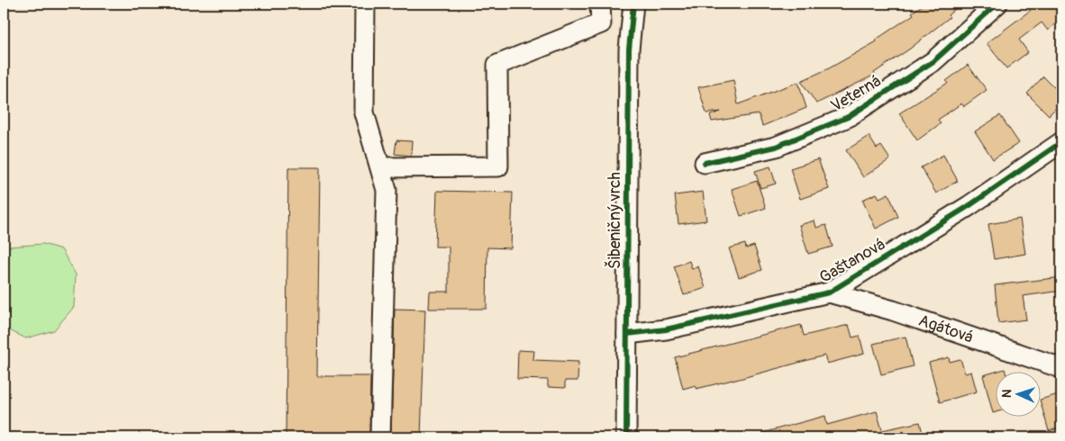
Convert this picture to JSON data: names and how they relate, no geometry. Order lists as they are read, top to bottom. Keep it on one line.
{"streets":{"street":["Veterná","Šibeničný vrch","Gaštanová","Agátová"]},"crossings":[["Šibeničný vrch","Gaštanová"],["Gaštanová","Agátová"]],"north":"left"}
